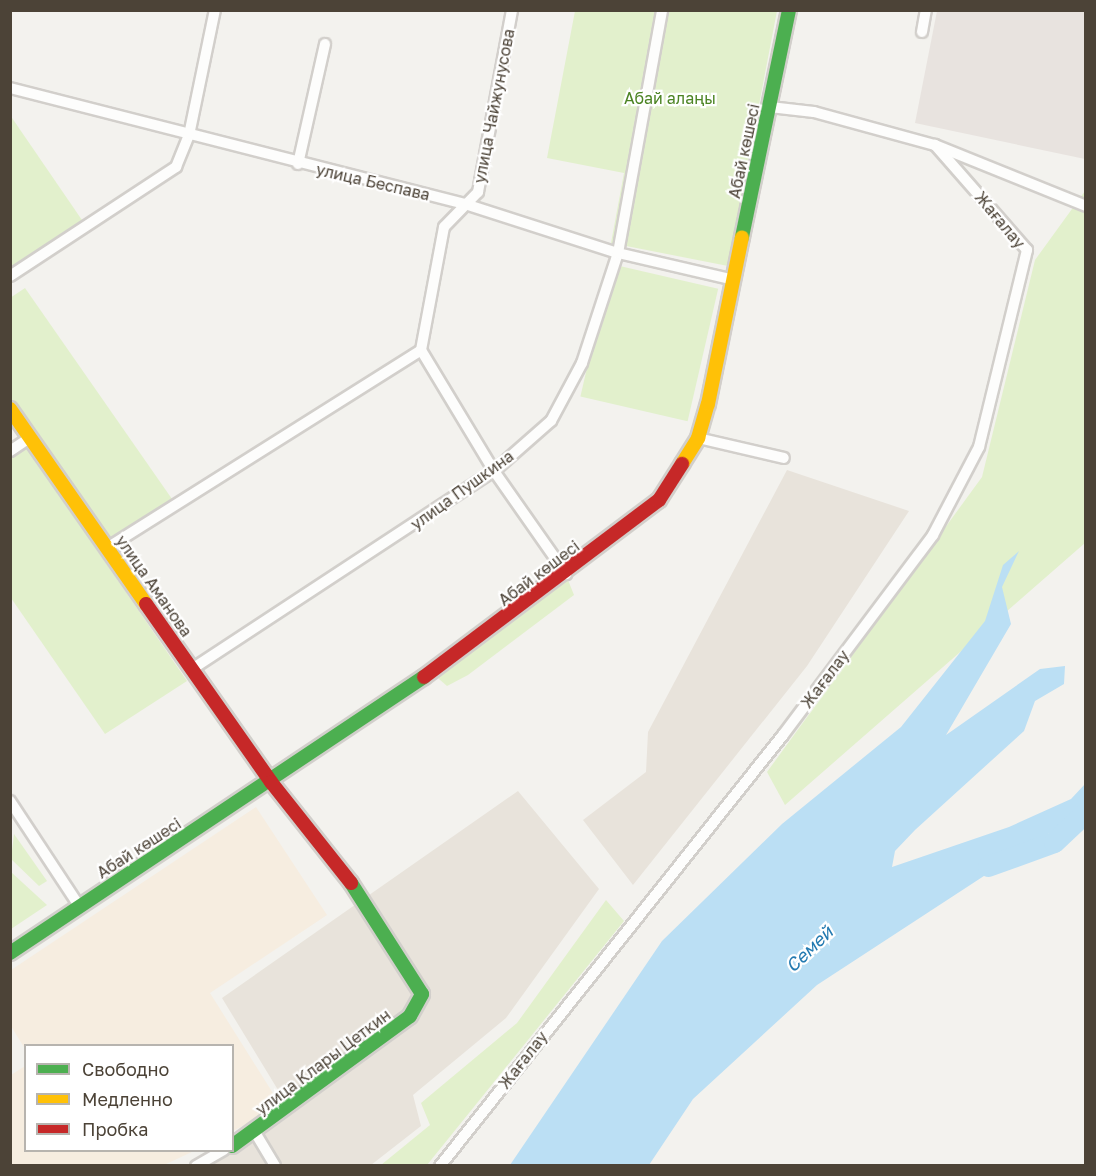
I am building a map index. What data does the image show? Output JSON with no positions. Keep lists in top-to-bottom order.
{
  "streets": {
    "main road": ["Абай көшесі", "улица Аманова", "улица Клары Цеткин"],
    "street": [
      "улица Чайжунусова",
      "улица Беспава",
      "Жағалау",
      "улица Пушкина"
    ]
  },
  "crossings": [
    ["улица Чайжунусова", "улица Беспава"],
    ["Абай көшесі", "улица Беспава"],
    ["Абай көшесі", "улица Аманова"],
    ["улица Беспава", "улица Пушкина"],
    ["улица Пушкина", "улица Аманова"],
    ["улица Аманова", "улица Клары Цеткин"]
  ],
  "water": ["Семей"],
  "parks": ["Абай алаңы"],
  "legend": ["Свободно", "Медленно", "Пробка"]
}
